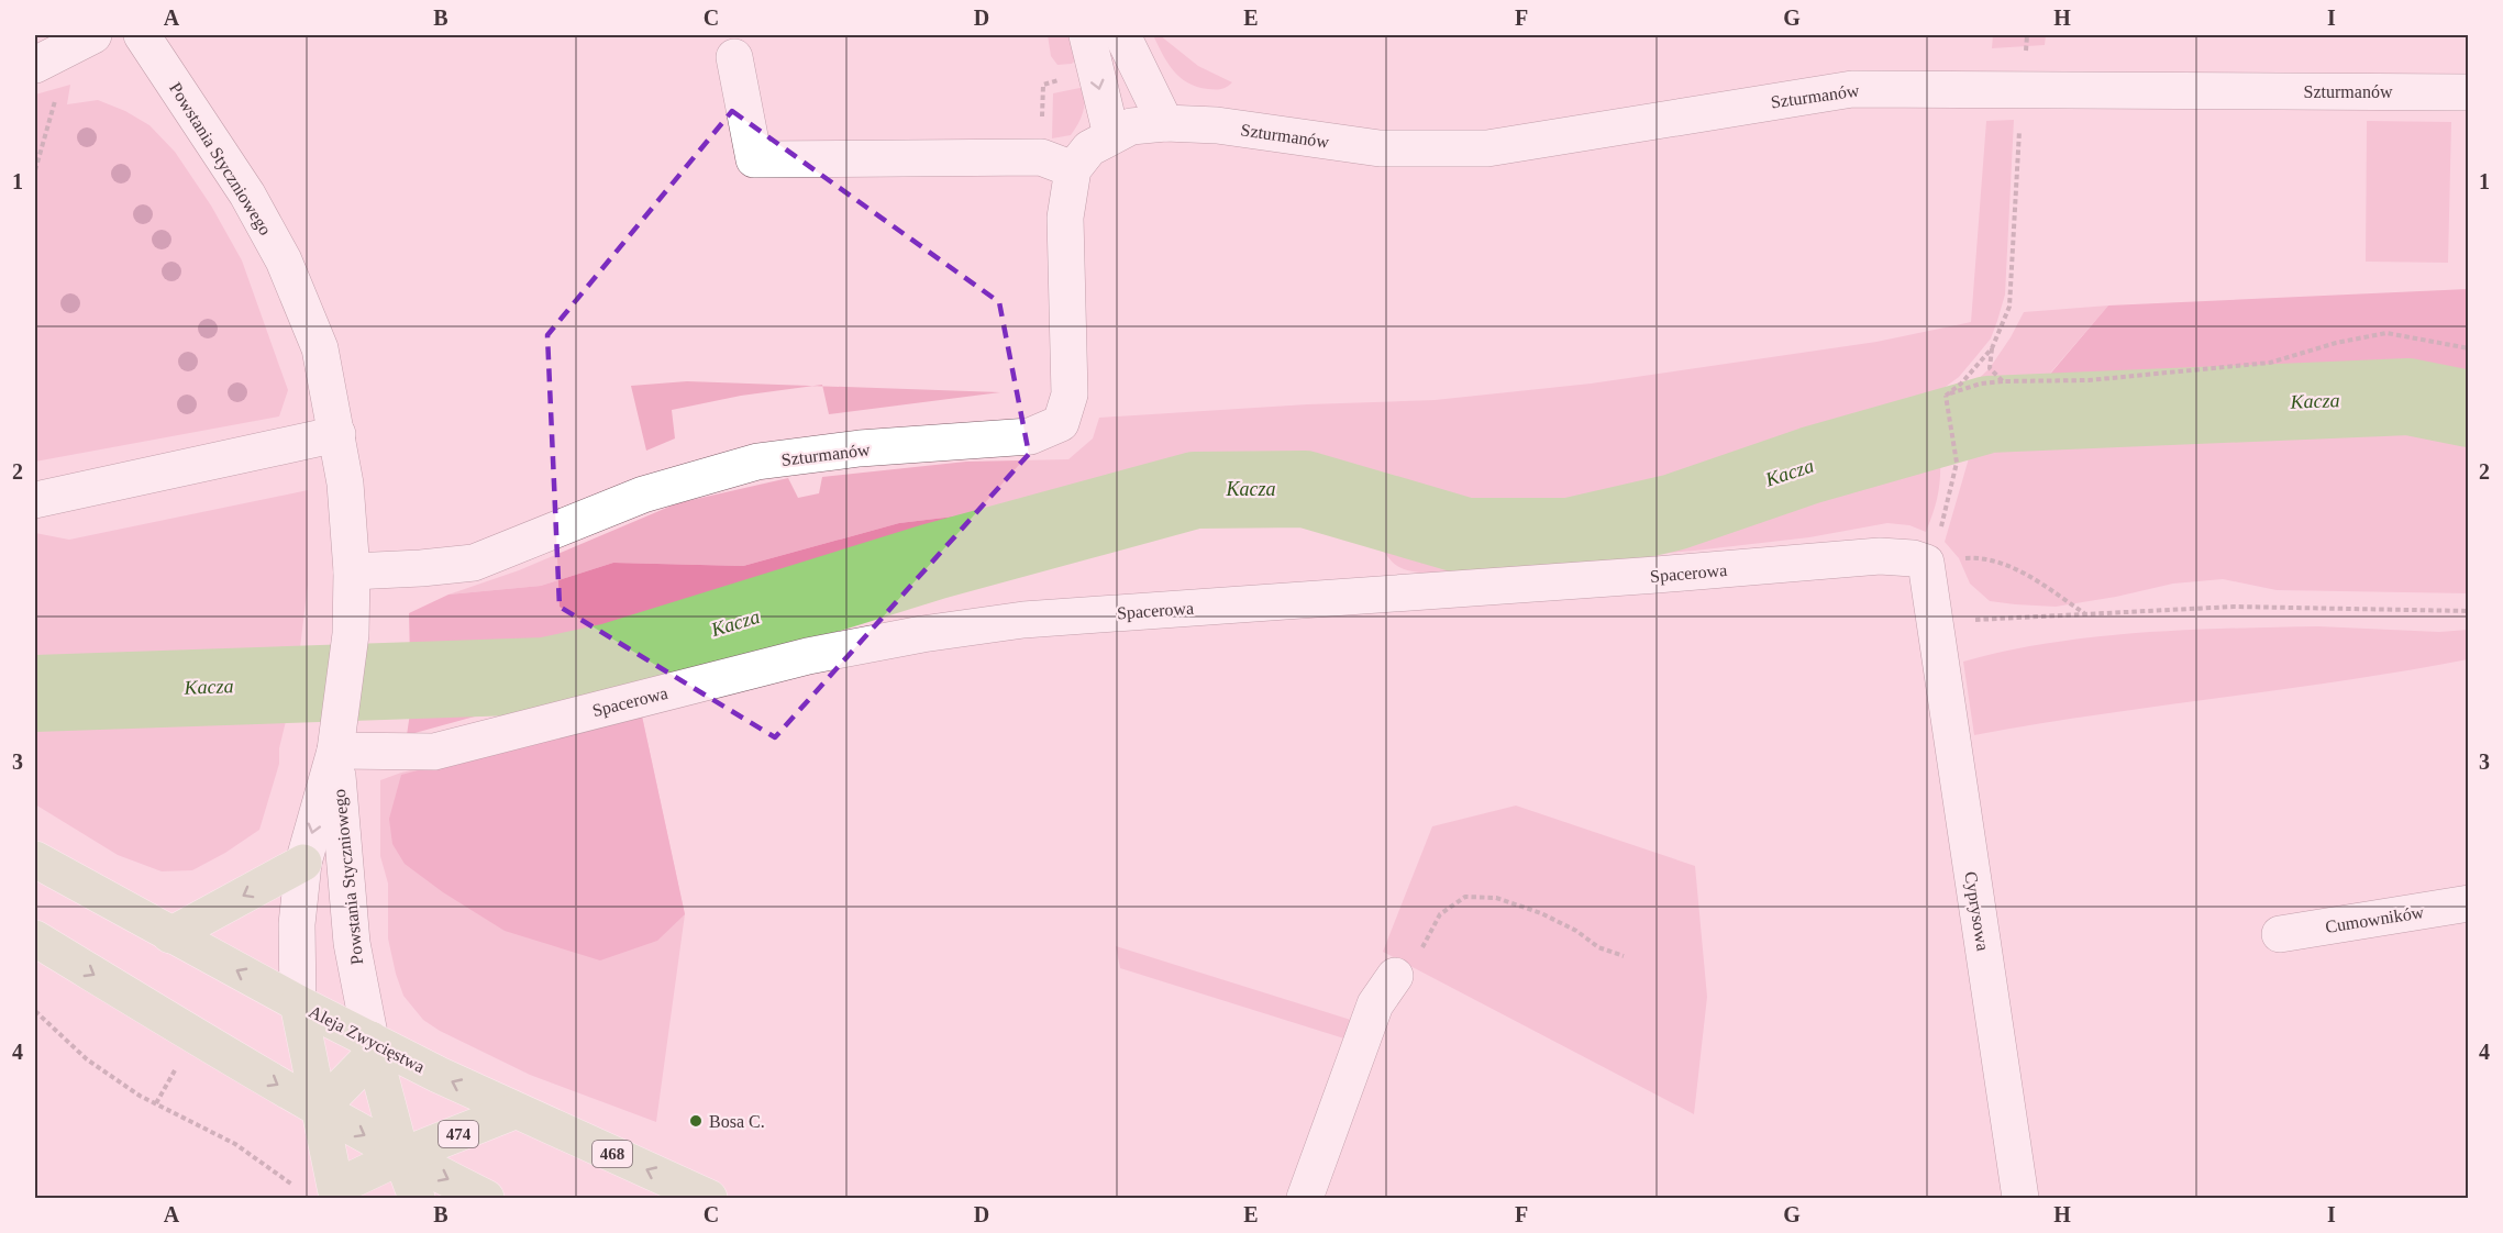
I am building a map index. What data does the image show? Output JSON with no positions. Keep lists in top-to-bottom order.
{
  "streets": {
    "main road": [
      "Powstania Styczniowego",
      "Aleja Zwycięstwa",
      "474",
      "468"
    ],
    "street": [
      "Szturmanów",
      "Spacerowa",
      "Cyprysowa",
      "Cumowników"
    ]
  },
  "crossings": [
    ["Szturmanów", "Powstania Styczniowego"],
    ["Powstania Styczniowego", "Spacerowa"],
    ["Powstania Styczniowego", "Aleja Zwycięstwa"],
    ["Powstania Styczniowego", "474"],
    ["Aleja Zwycięstwa", "474"]
  ],
  "water": ["Kacza"],
  "places": ["Bosa C."],
  "grid": {
    "columns": [
      "A",
      "B",
      "C",
      "D",
      "E",
      "F",
      "G",
      "H",
      "I"
    ],
    "rows": [
      "1",
      "2",
      "3",
      "4"
    ]
  }
}
